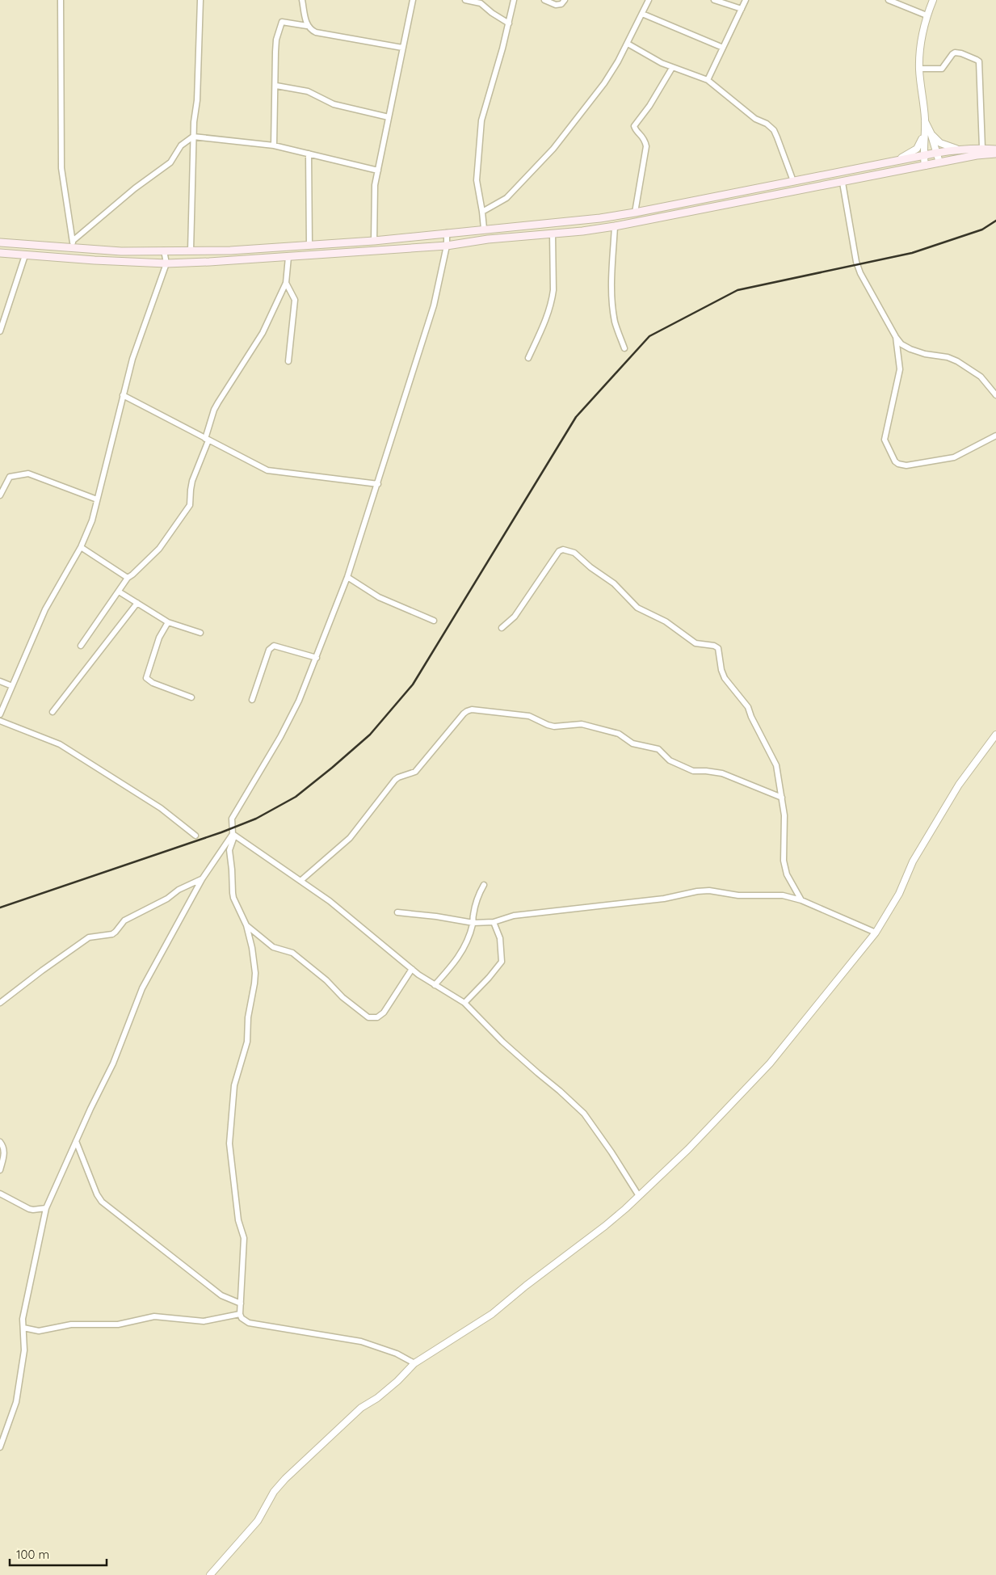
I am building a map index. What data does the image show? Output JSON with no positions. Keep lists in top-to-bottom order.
{
  "scale_bar": "100 m"
}
